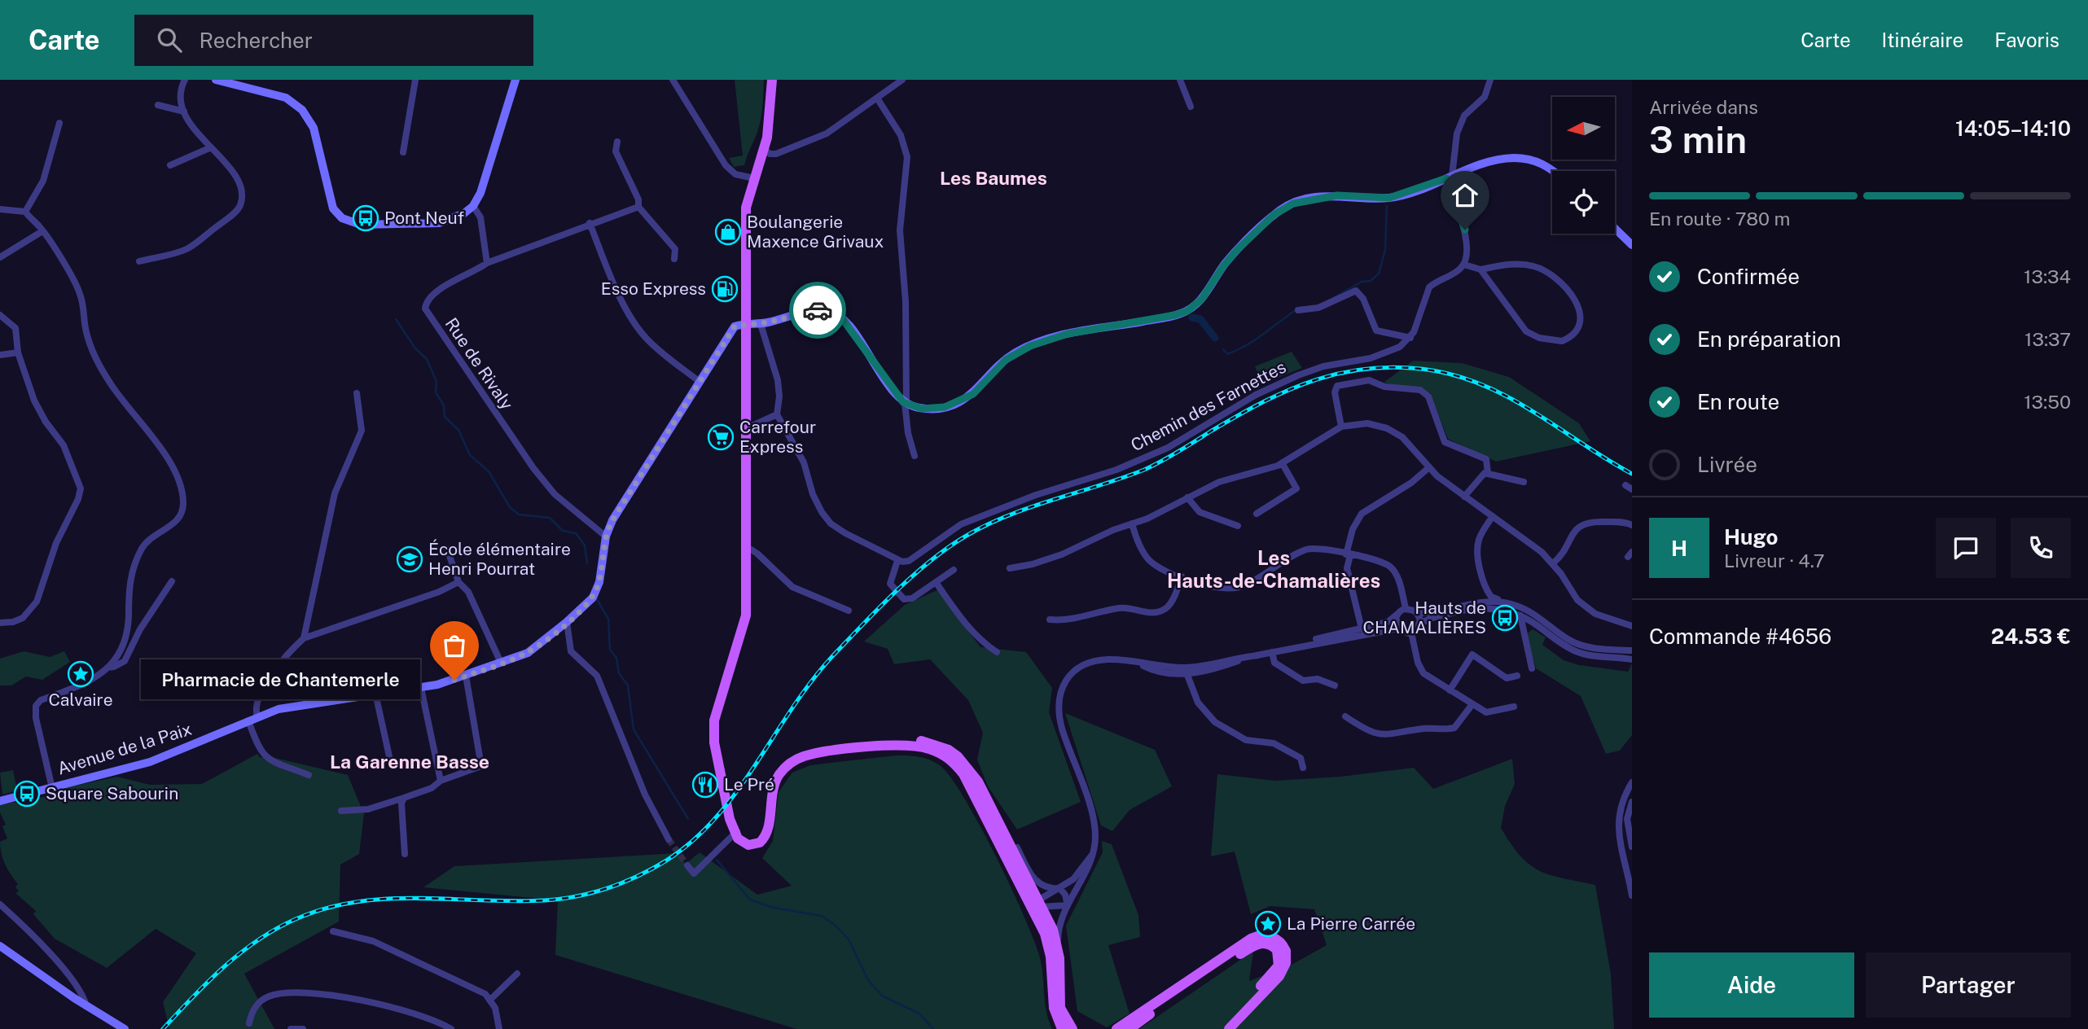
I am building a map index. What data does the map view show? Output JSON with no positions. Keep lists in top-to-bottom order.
{
  "streets": {
    "main road": ["Avenue de la Paix"],
    "street": ["Rue de Rivaly", "Chemin des Farnettes"]
  },
  "crossings": [
    ["Rue de Rivaly", "Avenue de la Paix"]
  ],
  "districts": ["Les Baumes", "Les Hauts-de-Chamalières", "La Garenne Basse"],
  "places": {
    "bus stop": ["Pont Neuf", "Hauts de CHAMALIÈRES", "Square Sabourin"],
    "shop": ["Boulangerie Maxence Grivaux"],
    "fuel station": ["Esso Express"],
    "supermarket": ["Carrefour Express"],
    "school or university": ["École élémentaire Henri Pourrat"],
    "place": ["Calvaire", "La Pierre Carrée"],
    "other": ["Pharmacie de Chantemerle"],
    "restaurant": ["Le Pré"]
  },
  "north": "left",
  "page": {
    "header": "Carte",
    "search": "Rechercher",
    "nav": ["Carte", "Itinéraire", "Favoris"],
    "heading": ["3 min", "Arrivée dans", "14:05–14:10"],
    "panel": [
      "Hugo",
      "Livreur · 4.7",
      "Commande #4656",
      "24.53 €"
    ],
    "bar": "En route · 780 m",
    "list": [
      ["Confirmée", "13:34"],
      ["En préparation", "13:37"],
      ["En route", "13:50"],
      "Livrée"
    ],
    "round": "H",
    "bubble": "Pharmacie de Chantemerle",
    "buttons": ["Aide", "Partager"]
  }
}
